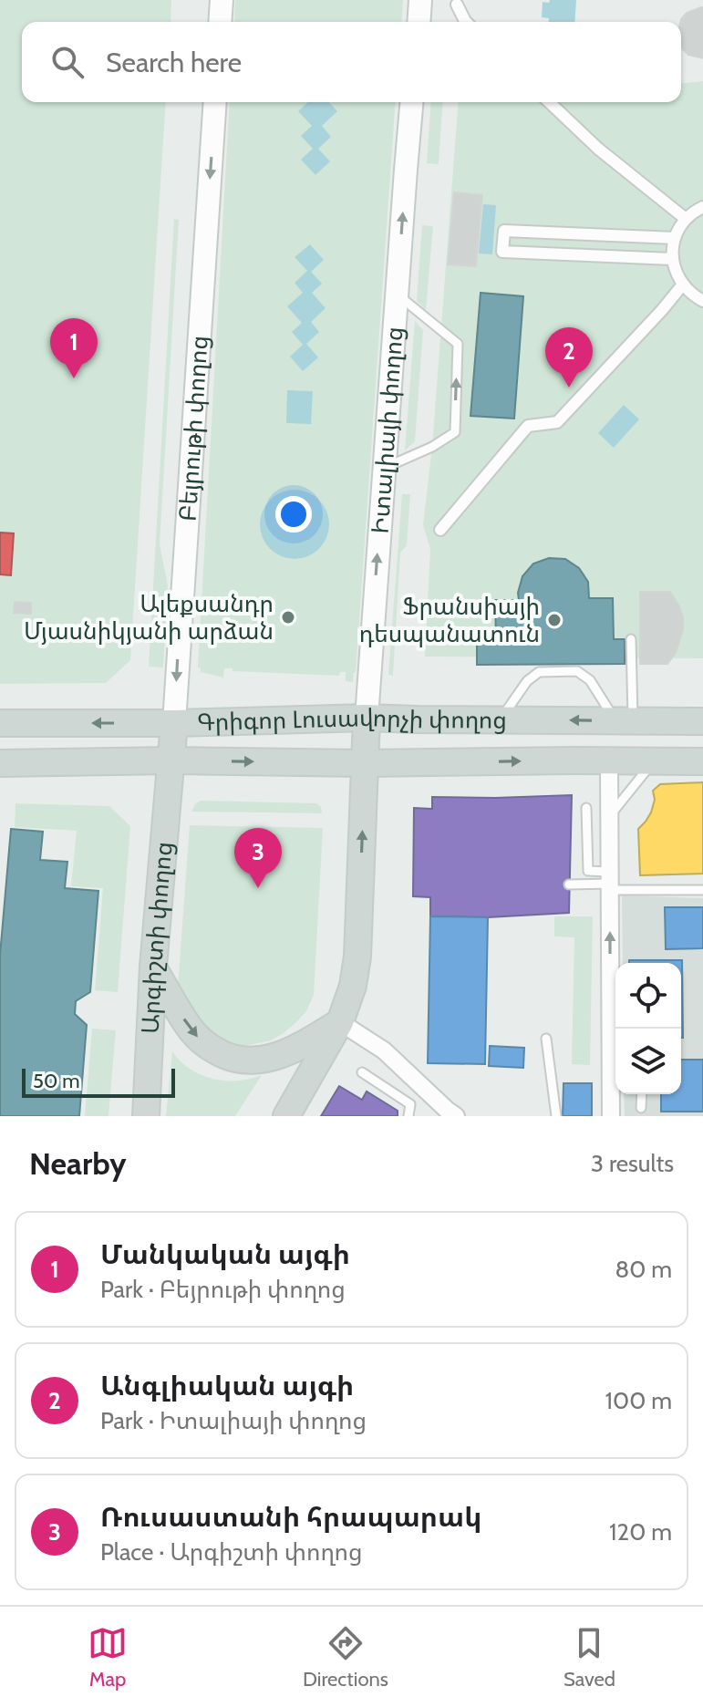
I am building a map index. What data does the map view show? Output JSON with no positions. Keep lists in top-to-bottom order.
{
  "streets": {
    "main road": [
      "Բեյրութի փողոց",
      "Իտալիայի փողոց",
      "Գրիգոր Լուսավորչի փողոց",
      "Արգիշտի փողոց"
    ]
  },
  "crossings": [
    ["Բեյրութի փողոց", "Գրիգոր Լուսավորչի փողոց"],
    ["Բեյրութի փողոց", "Արգիշտի փողոց"],
    ["Իտալիայի փողոց", "Գրիգոր Լուսավորչի փողոց"],
    ["Գրիգոր Լուսավորչի փողոց", "Արգիշտի փողոց"]
  ],
  "one_way": ["Բեյրութի փողոց", "Իտալիայի փողոց"],
  "places": ["Ալեքսանդր Մյասնիկյանի արձան", "Ֆրանսիայի դեսպանատուն"],
  "scale_bar": "50 m",
  "page": {
    "search": "Search here",
    "pins": ["1", "2", "3"],
    "scale": "50 m",
    "heading": ["Nearby", "3 results"],
    "list": [
      {
        "mark": "1",
        "name": "Մանկական այգի",
        "note": "Park · Բեյրութի փողոց",
        "value": "80 m"
      },
      {
        "mark": "2",
        "name": "Անգլիական այգի",
        "note": "Park · Իտալիայի փողոց",
        "value": "100 m"
      },
      {
        "mark": "3",
        "name": "Ռուսաստանի հրապարակ",
        "note": "Place · Արգիշտի փողոց",
        "value": "120 m"
      }
    ],
    "nav": ["Map", "Directions", "Saved"]
  }
}
